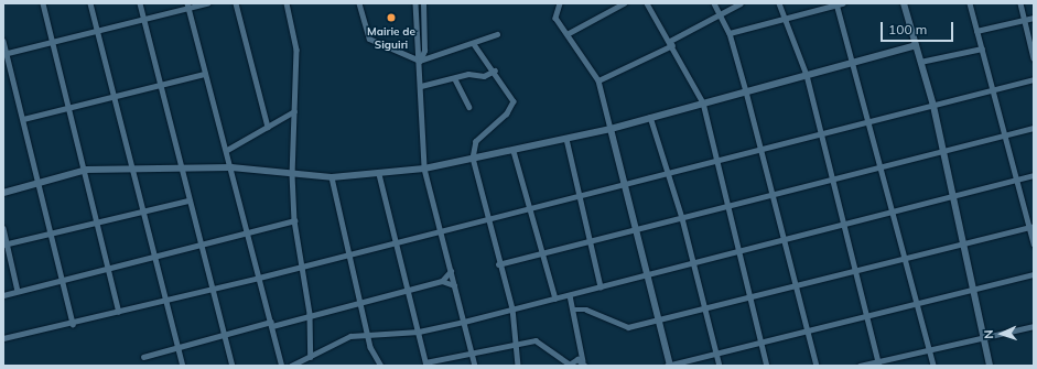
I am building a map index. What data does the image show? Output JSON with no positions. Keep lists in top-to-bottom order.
{
  "places": ["Mairie de Siguiri"],
  "scale_bar": "100 m",
  "north": "left"
}
